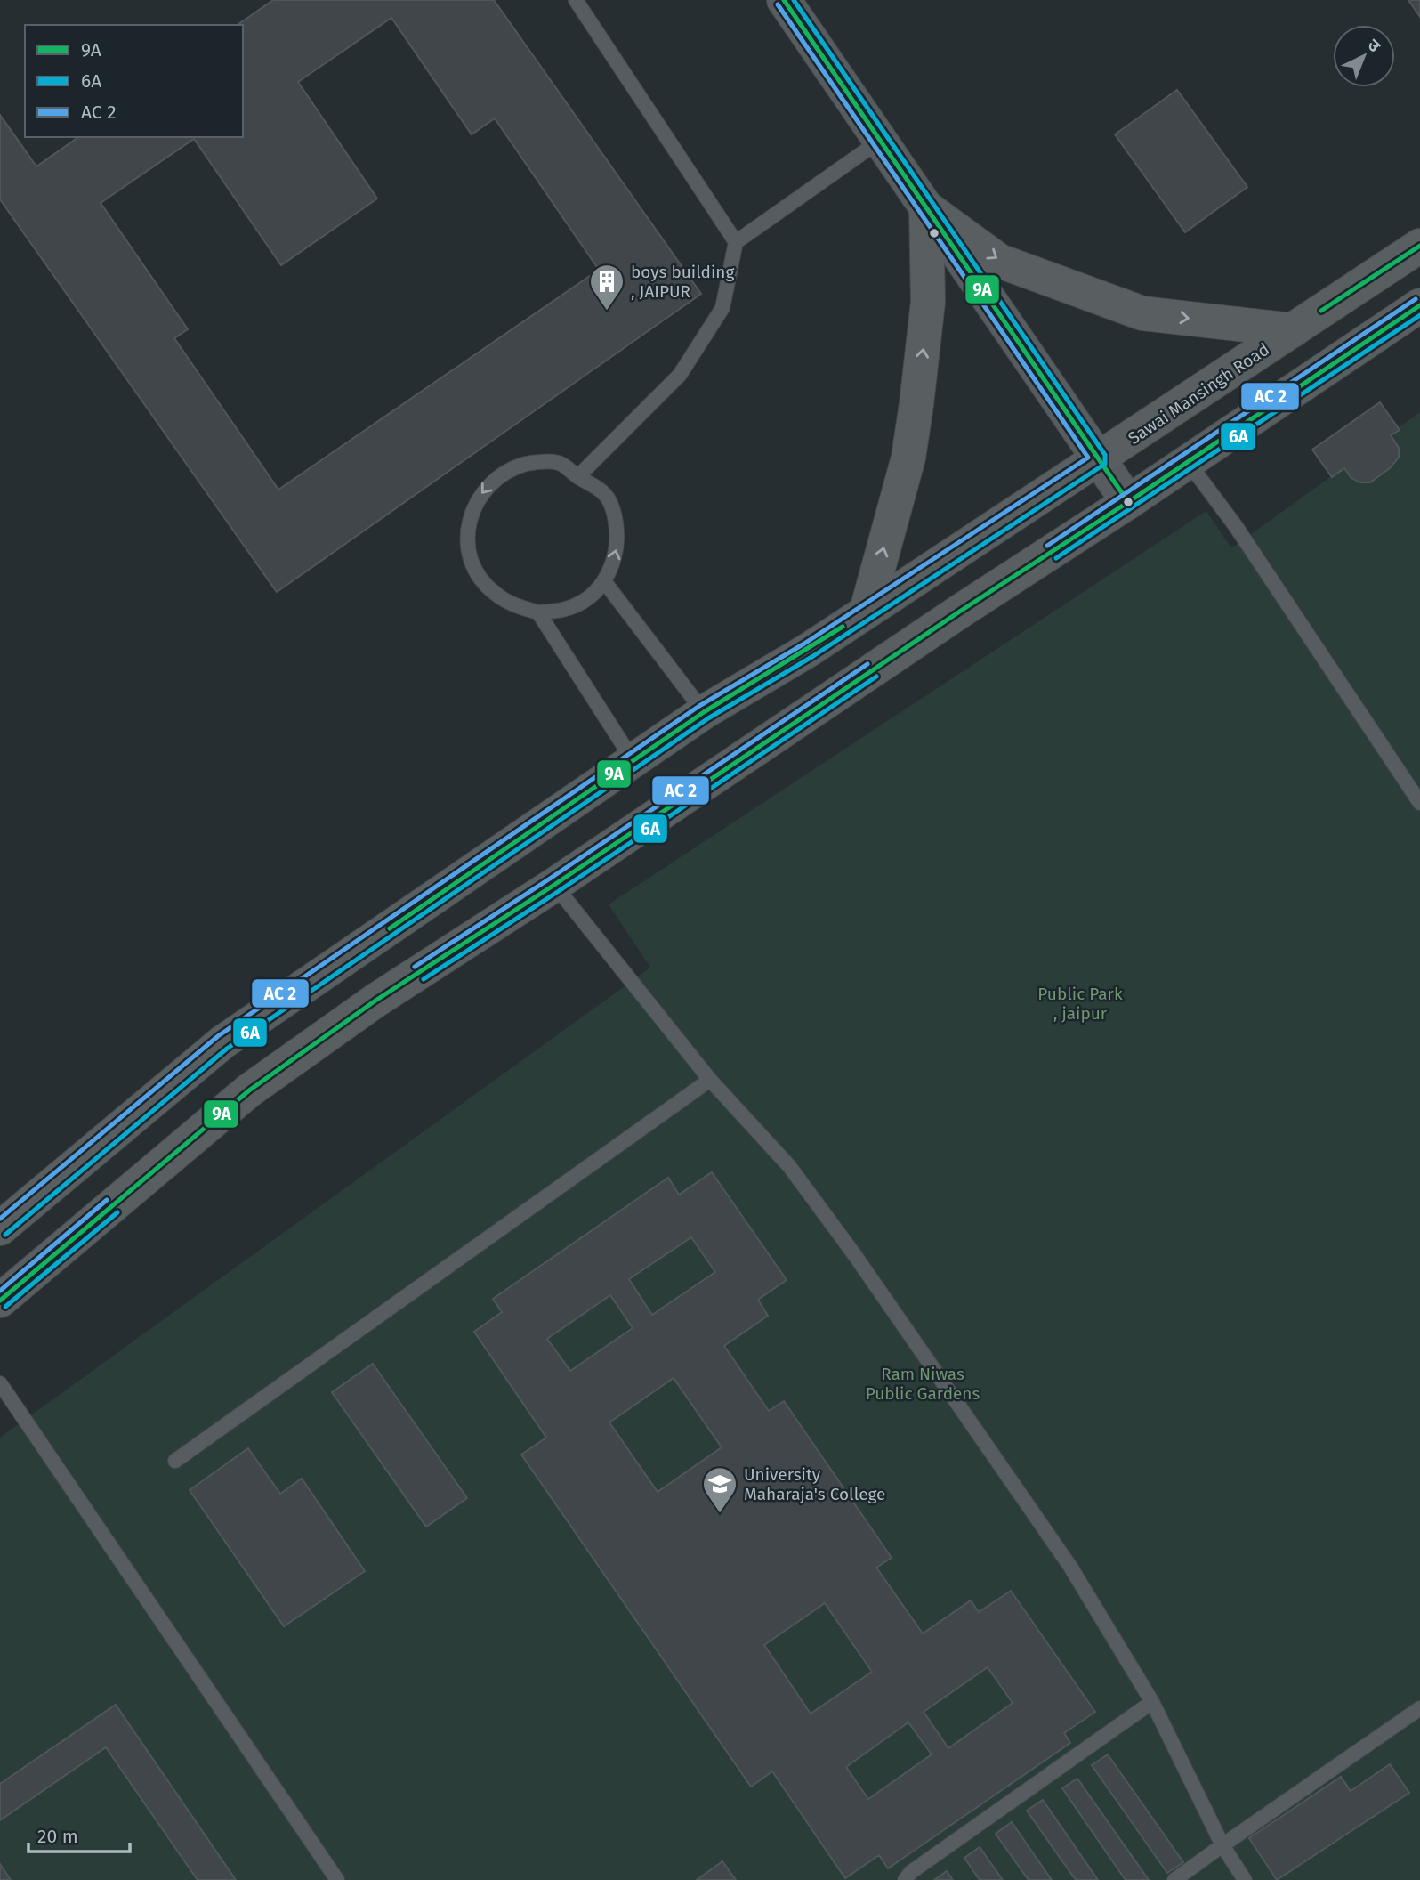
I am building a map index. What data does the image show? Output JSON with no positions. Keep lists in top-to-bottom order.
{
  "streets": {
    "main road": ["Sawai Mansingh Road"]
  },
  "parks": ["Public Park , jaipur", "Ram Niwas Public Gardens"],
  "places": {
    "building": ["boys building , JAIPUR"],
    "school or university": ["University Maharaja's College"]
  },
  "lines": ["transit line 9A", "transit line 6A"],
  "legend": ["9A", "6A", "AC 2"],
  "scale_bar": "20 m",
  "north": "top right"
}
